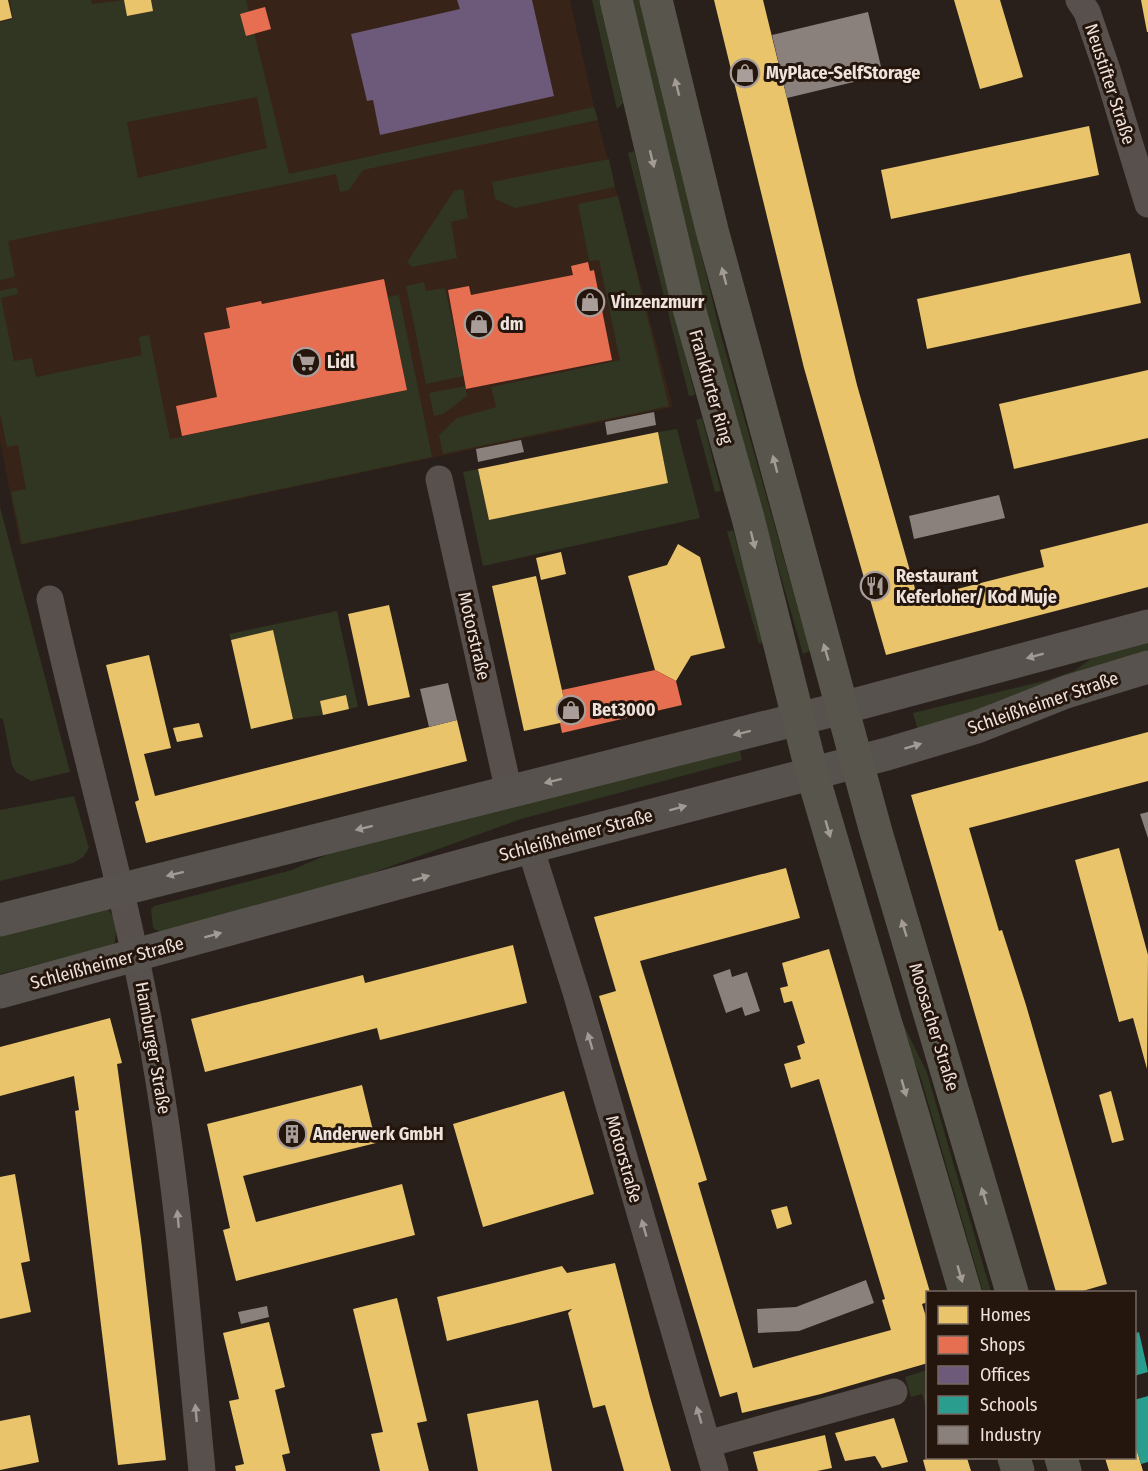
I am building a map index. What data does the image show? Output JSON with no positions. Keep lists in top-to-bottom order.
{
  "streets": {
    "main road": ["Frankfurter Ring", "Schleißheimer Straße", "Moosacher Straße"],
    "street": ["Neustifter Straße", "Motorstraße", "Hamburger Straße"]
  },
  "crossings": [
    ["Frankfurter Ring", "Schleißheimer Straße"],
    ["Motorstraße", "Schleißheimer Straße"],
    ["Schleißheimer Straße", "Moosacher Straße"],
    ["Schleißheimer Straße", "Hamburger Straße"]
  ],
  "one_way": ["Motorstraße", "Hamburger Straße"],
  "places": {
    "shop": [
      "MyPlace-SelfStorage",
      "Vinzenzmurr",
      "dm",
      "Bet3000"
    ],
    "supermarket": ["Lidl"],
    "restaurant": ["Restaurant Keferloher/ Kod Muje"],
    "building": ["Anderwerk GmbH"]
  },
  "legend": [
    "Homes",
    "Shops",
    "Offices",
    "Schools",
    "Industry"
  ]
}
